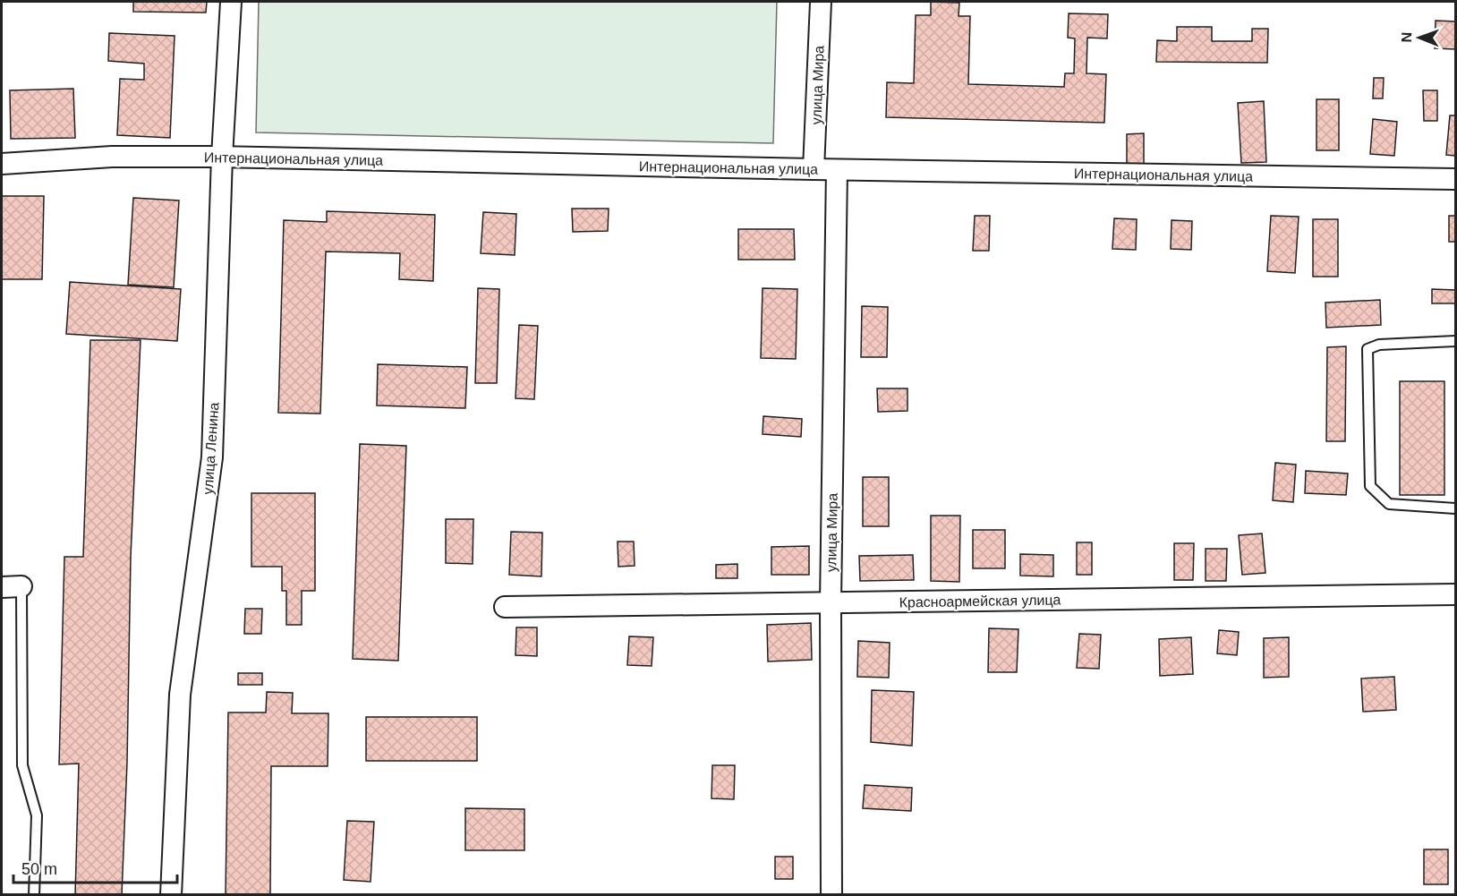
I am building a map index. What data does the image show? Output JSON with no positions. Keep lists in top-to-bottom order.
{
  "streets": {
    "street": [
      "улица Мира",
      "Интернациональная улица",
      "улица Ленина",
      "Красноармейская улица"
    ]
  },
  "crossings": [
    ["улица Мира", "Интернациональная улица"],
    ["улица Мира", "Красноармейская улица"],
    ["Интернациональная улица", "улица Ленина"]
  ],
  "scale_bar": "50 m",
  "north": "left"
}
